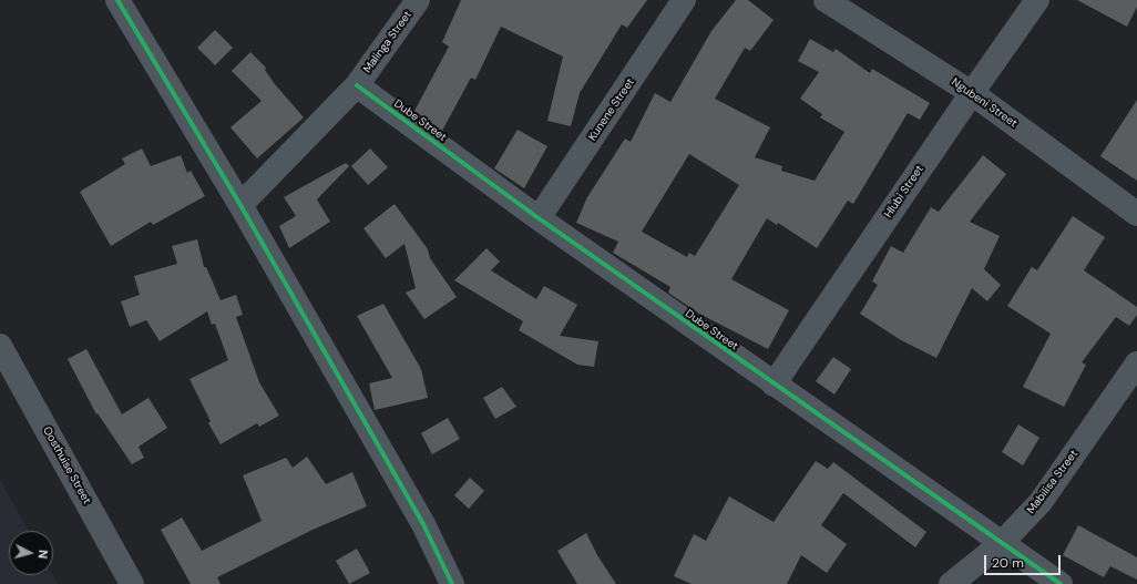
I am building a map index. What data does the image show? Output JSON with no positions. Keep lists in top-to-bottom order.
{
  "streets": {
    "street": [
      "Malinga Street",
      "Ngubeni Street",
      "Kunene Street",
      "Dube Street",
      "Hlubi Street",
      "Oosthuise Street",
      "Mabilisa Street"
    ]
  },
  "crossings": [
    ["Malinga Street", "Dube Street"],
    ["Ngubeni Street", "Hlubi Street"],
    ["Kunene Street", "Dube Street"],
    ["Dube Street", "Hlubi Street"],
    ["Dube Street", "Mabilisa Street"]
  ],
  "scale_bar": "20 m",
  "north": "right"
}
